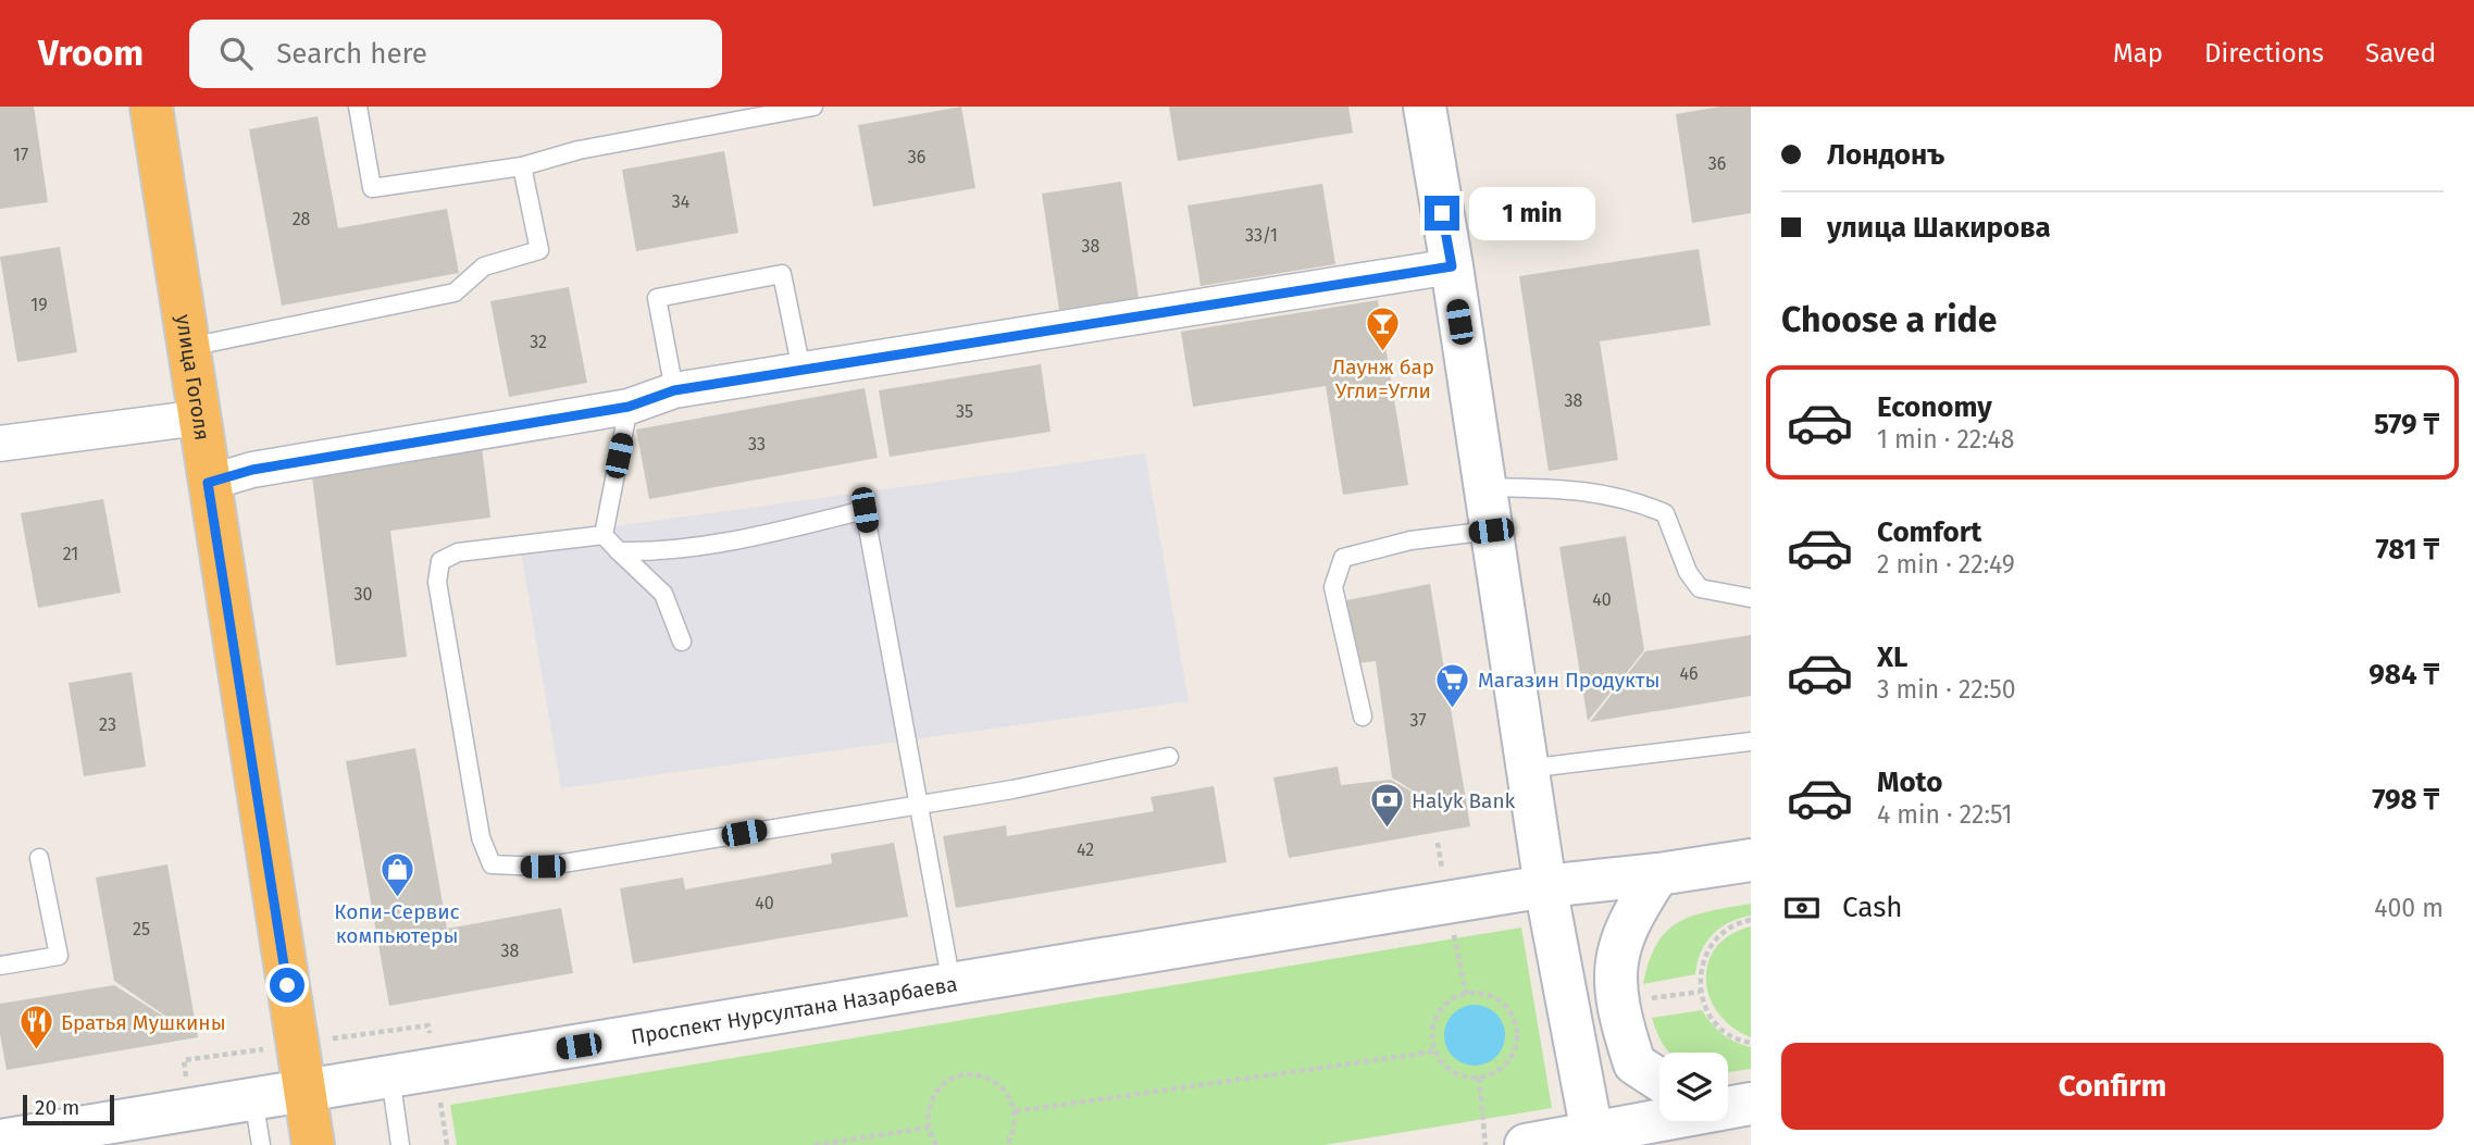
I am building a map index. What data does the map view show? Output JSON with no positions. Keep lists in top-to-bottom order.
{
  "streets": {
    "highway": ["улица Гоголя"],
    "main road": ["Проспект Нурсултана Назарбаева"]
  },
  "crossings": [
    ["улица Гоголя", "Проспект Нурсултана Назарбаева"]
  ],
  "places": {
    "bar": ["Лаунж бар Угли=Угли"],
    "supermarket": ["Магазин Продукты"],
    "bank": ["Halyk Bank"],
    "shop": ["Копи-Сервис компьютеры"],
    "restaurant": ["Братья Мушкины"]
  },
  "house_numbers": [
    "17",
    "36",
    "36",
    "34",
    "28",
    "33/1",
    "38",
    "19",
    "32",
    "38",
    "35",
    "33",
    "21",
    "30",
    "40",
    "46",
    "37",
    "23",
    "42",
    "40",
    "25",
    "38"
  ],
  "scale_bar": "20 m",
  "page": {
    "header": "Vroom",
    "search": "Search here",
    "nav": ["Map", "Directions", "Saved"],
    "banner": ["Лондонъ", "улица Шакирова"],
    "bubble": "1 min",
    "heading": "Choose a ride",
    "list": [
      {
        "name": "Economy",
        "note": "1 min · 22:48",
        "value": "579 ₸"
      },
      {
        "name": "Comfort",
        "note": "2 min · 22:49",
        "value": "781 ₸"
      },
      {
        "name": "XL",
        "note": "3 min · 22:50",
        "value": "984 ₸"
      },
      {
        "name": "Moto",
        "note": "4 min · 22:51",
        "value": "798 ₸"
      }
    ],
    "pay": ["Cash", "400 m"],
    "buttons": "Confirm",
    "scale": "20 m"
  }
}
